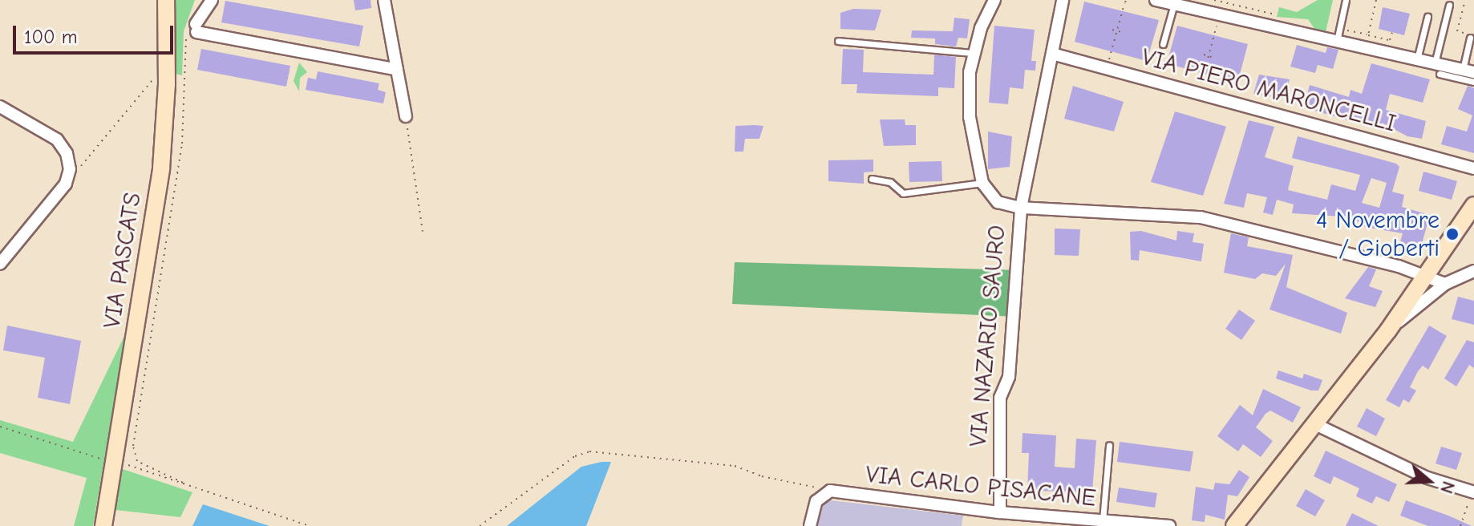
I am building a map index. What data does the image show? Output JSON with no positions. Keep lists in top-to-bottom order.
{
  "streets": {
    "main road": ["VIA PASCATS"],
    "street": ["VIA PIERO MARONCELLI", "VIA NAZARIO SAURO", "VIA CARLO PISACANE"]
  },
  "crossings": [
    ["VIA NAZARIO SAURO", "VIA CARLO PISACANE"]
  ],
  "places": ["4 Novembre / Gioberti"],
  "scale_bar": "100 m",
  "north": "right"
}
